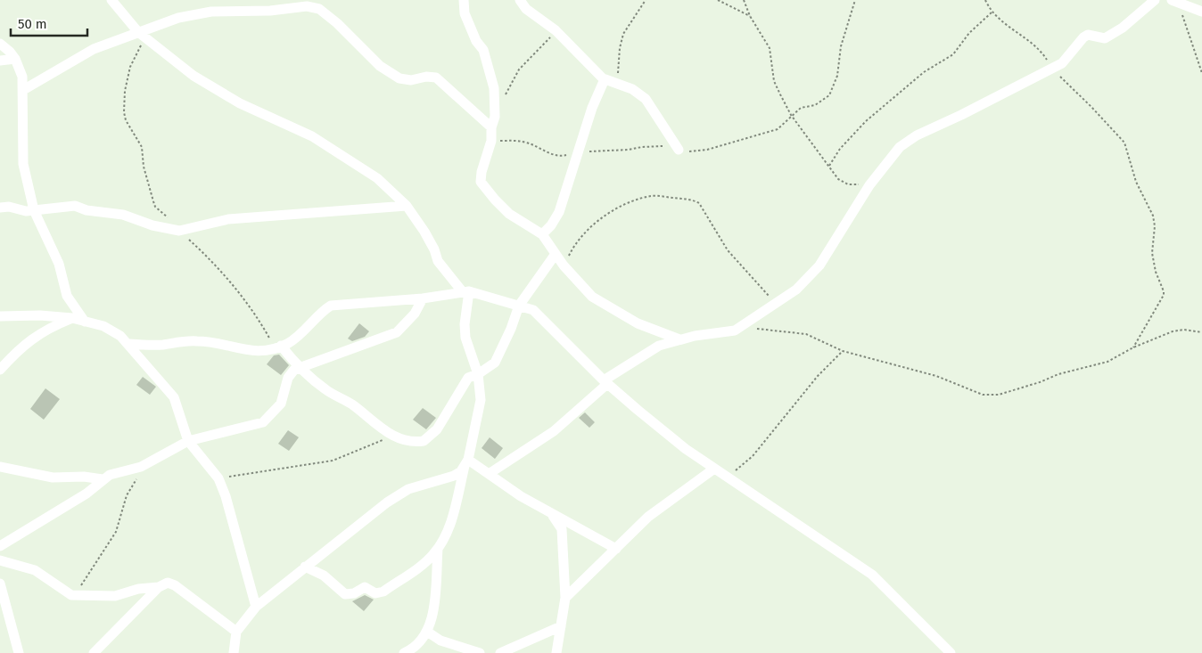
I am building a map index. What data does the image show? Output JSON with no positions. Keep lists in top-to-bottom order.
{
  "scale_bar": "50 m"
}
